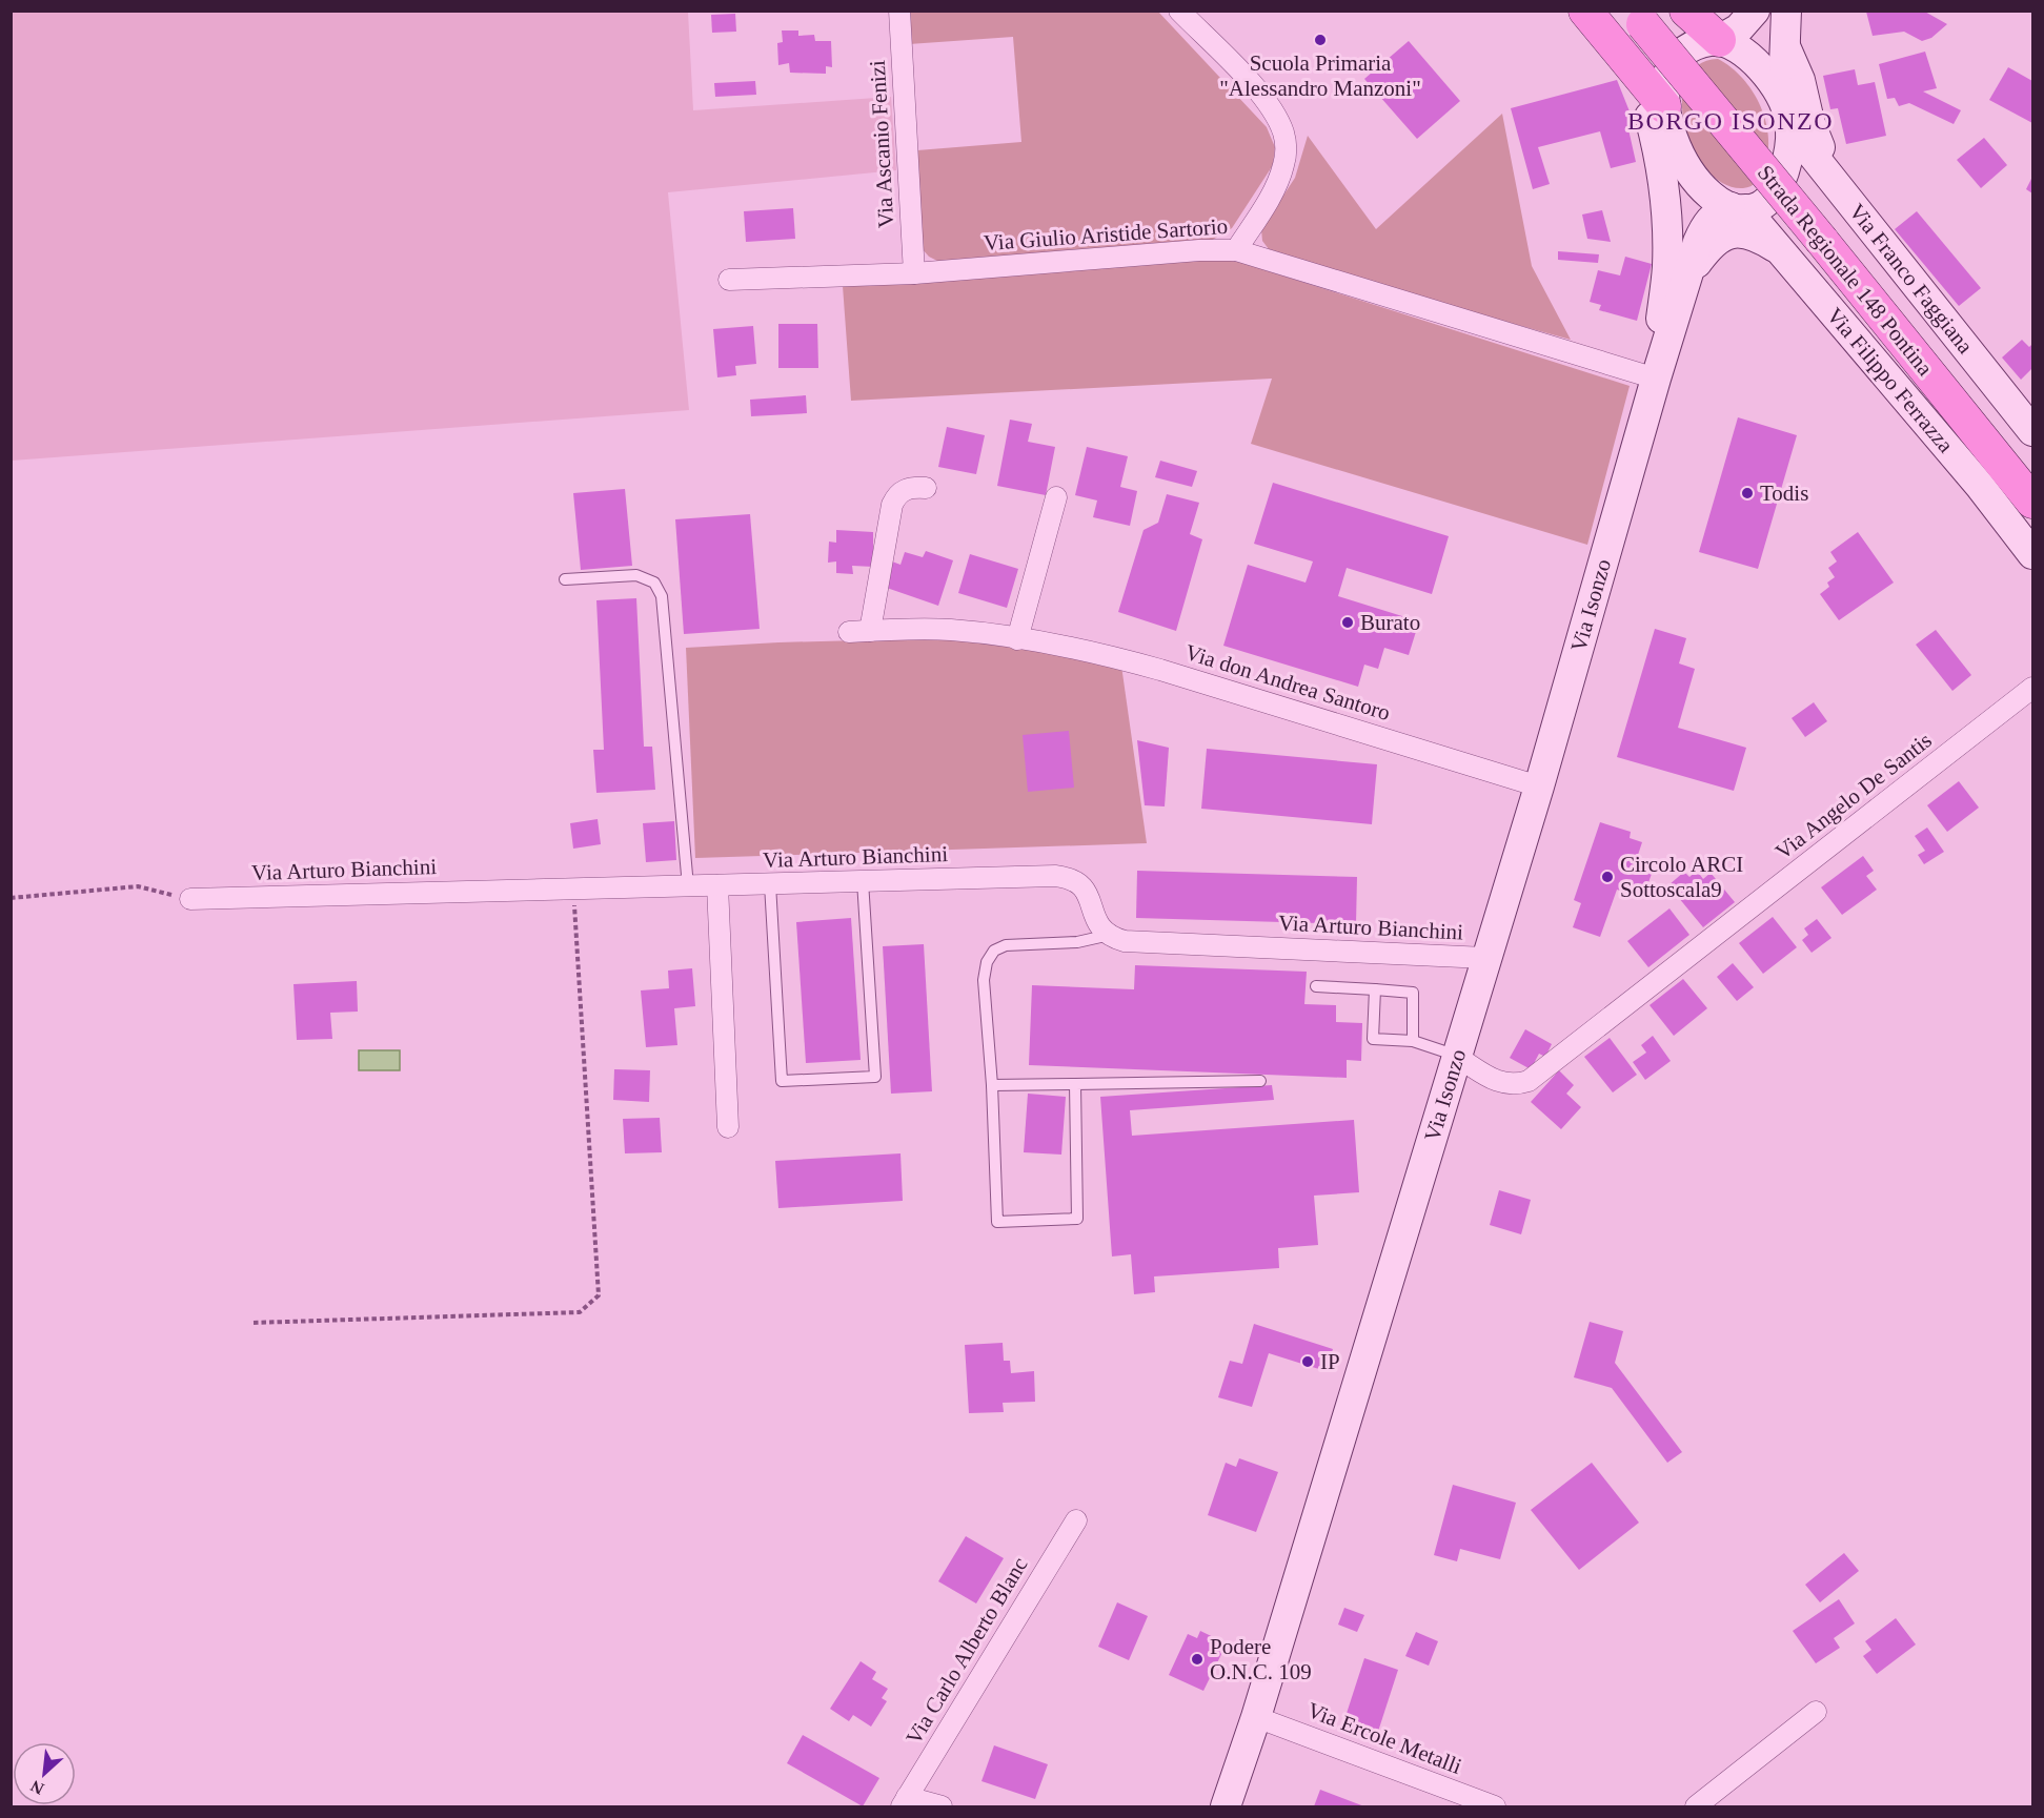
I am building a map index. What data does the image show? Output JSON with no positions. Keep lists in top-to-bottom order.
{
  "streets": {
    "main road": [
      "Strada Regionale 148 Pontina",
      "Via Franco Faggiana",
      "Via Filippo Ferrazza",
      "Via Isonzo"
    ],
    "street": [
      "Via Ascanio Fenizi",
      "Via Giulio Aristide Sartorio",
      "Via don Andrea Santoro",
      "Via Angelo De Santis",
      "Via Arturo Bianchini",
      "Via Carlo Alberto Blanc",
      "Via Ercole Metalli"
    ]
  },
  "crossings": [
    ["Via Ascanio Fenizi", "Via Giulio Aristide Sartorio"],
    ["Via Giulio Aristide Sartorio", "Via Isonzo"],
    ["Via Franco Faggiana", "Via Filippo Ferrazza"],
    ["Via Isonzo", "Via don Andrea Santoro"],
    ["Via Isonzo", "Via Angelo De Santis"],
    ["Via Isonzo", "Via Arturo Bianchini"],
    ["Via Isonzo", "Via Ercole Metalli"]
  ],
  "districts": ["BORGO ISONZO"],
  "places": [
    "Scuola Primaria \"Alessandro Manzoni\"",
    "Todis",
    "Burato",
    "Circolo ARCI Sottoscala9",
    "IP",
    "Podere O.N.C. 109"
  ],
  "north": "bottom left"
}
